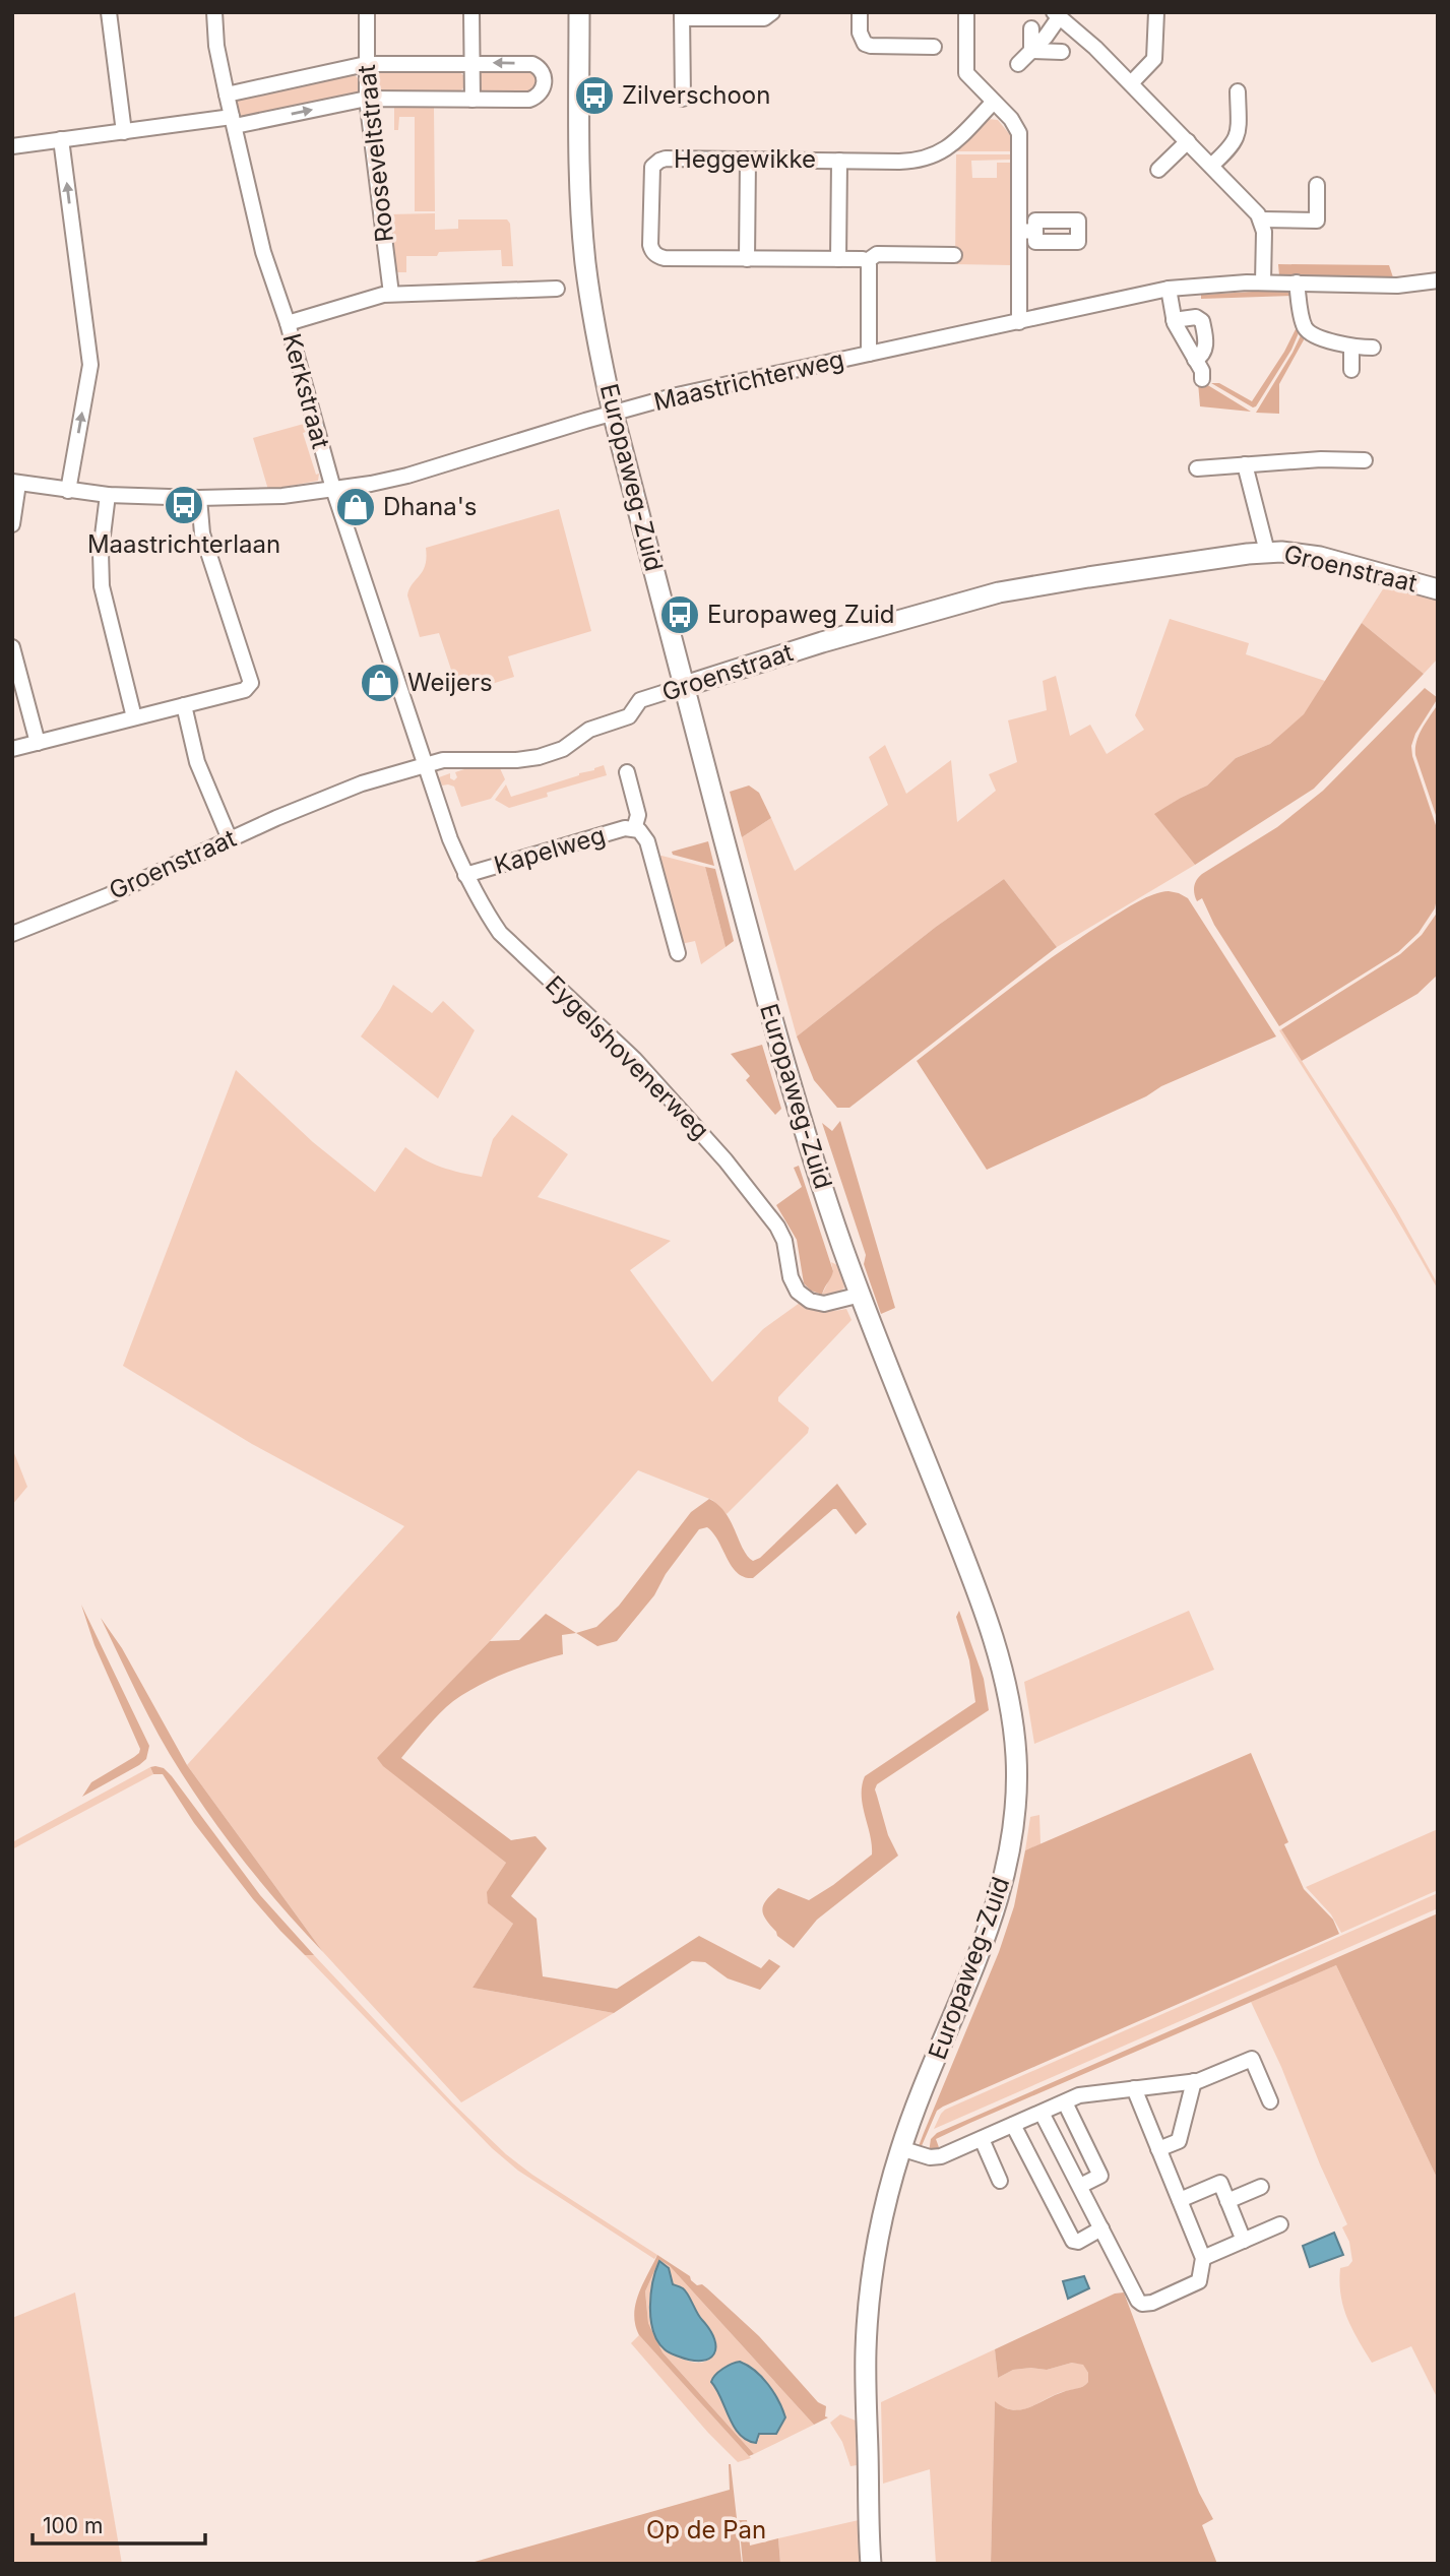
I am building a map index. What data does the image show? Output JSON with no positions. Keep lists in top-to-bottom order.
{
  "streets": {
    "street": [
      "Rooseveltstraat",
      "Heggewikke",
      "Maastrichterweg",
      "Kerkstraat",
      "Europaweg-Zuid",
      "Groenstraat",
      "Kapelweg",
      "Eygelshovenerweg"
    ]
  },
  "crossings": [
    ["Maastrichterweg", "Kerkstraat"],
    ["Maastrichterweg", "Europaweg-Zuid"],
    ["Kerkstraat", "Groenstraat"],
    ["Kerkstraat", "Eygelshovenerweg"],
    ["Europaweg-Zuid", "Groenstraat"],
    ["Europaweg-Zuid", "Eygelshovenerweg"],
    ["Groenstraat", "Eygelshovenerweg"],
    ["Kapelweg", "Eygelshovenerweg"]
  ],
  "parks": ["Op de Pan"],
  "places": {
    "bus stop": ["Zilverschoon", "Maastrichterlaan", "Europaweg Zuid"],
    "shop": ["Dhana's", "Weijers"]
  },
  "scale_bar": "100 m"
}
